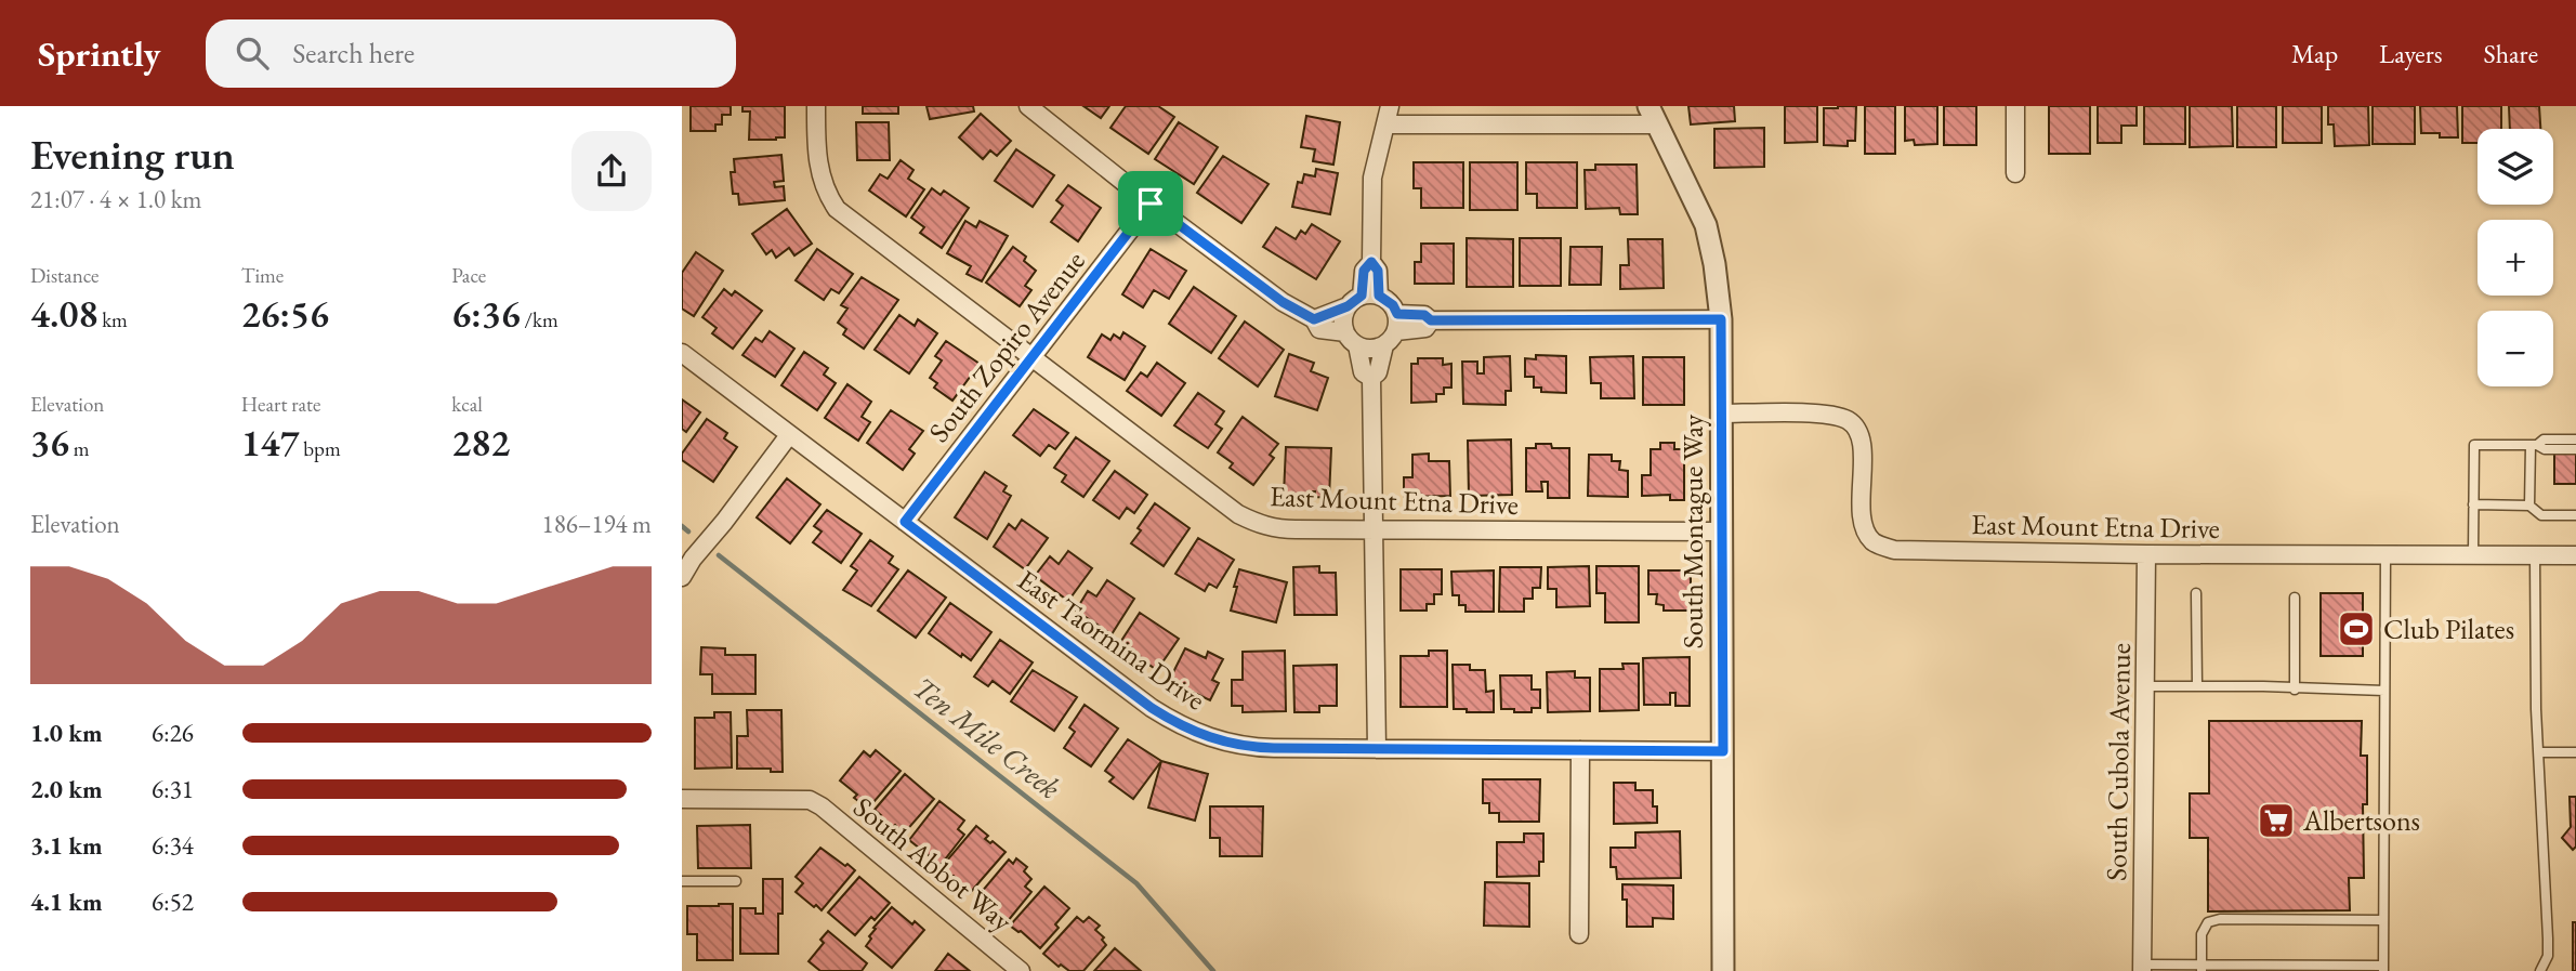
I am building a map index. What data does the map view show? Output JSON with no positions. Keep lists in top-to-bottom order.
{
  "streets": {
    "street": [
      "South Zopiro Avenue",
      "East Mount Etna Drive",
      "South Montague Way",
      "East Taormina Drive",
      "South Cubola Avenue",
      "South Abbot Way"
    ]
  },
  "crossings": [
    ["South Zopiro Avenue", "East Mount Etna Drive"],
    ["South Zopiro Avenue", "East Taormina Drive"],
    ["East Mount Etna Drive", "South Montague Way"],
    ["East Mount Etna Drive", "South Cubola Avenue"],
    ["South Montague Way", "East Taormina Drive"]
  ],
  "water": ["Ten Mile Creek"],
  "places": {
    "sports": ["Club Pilates"],
    "supermarket": ["Albertsons"]
  },
  "page": {
    "header": "Sprintly",
    "search": "Search here",
    "nav": ["Map", "Layers", "Share"],
    "heading": ["Evening run", "21:07 · 4 × 1.0 km"],
    "map_buttons": ["+", "−"],
    "stats": [
      ["Distance", "4.08 km"],
      ["Time", "26:56"],
      ["Pace", "6:36 /km"],
      ["Elevation", "36 m"],
      ["Heart rate", "147 bpm"],
      ["kcal", "282"]
    ],
    "chart": ["Elevation", "186–194 m"],
    "list": [
      {
        "name": "1.0 km",
        "note": "6:26"
      },
      {
        "name": "2.0 km",
        "note": "6:31"
      },
      {
        "name": "3.1 km",
        "note": "6:34"
      },
      {
        "name": "4.1 km",
        "note": "6:52"
      }
    ]
  }
}
